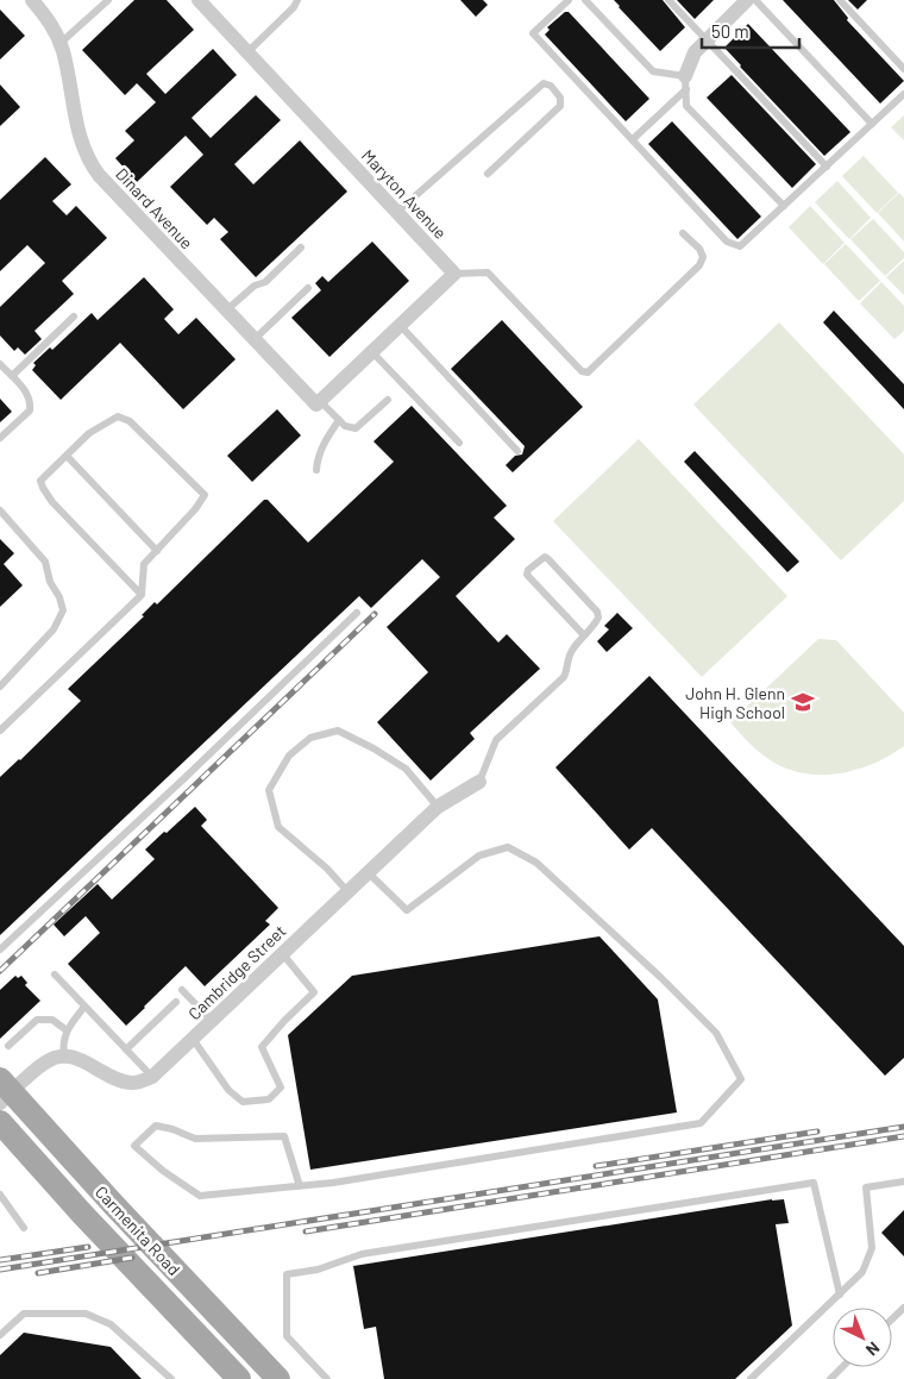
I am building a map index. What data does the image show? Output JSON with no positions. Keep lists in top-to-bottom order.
{
  "streets": {
    "main road": ["Carmenita Road"],
    "street": ["Maryton Avenue", "Dinard Avenue", "Cambridge Street"]
  },
  "places": {
    "school or university": ["John H. Glenn High School"]
  },
  "scale_bar": "50 m",
  "north": "bottom right"
}
